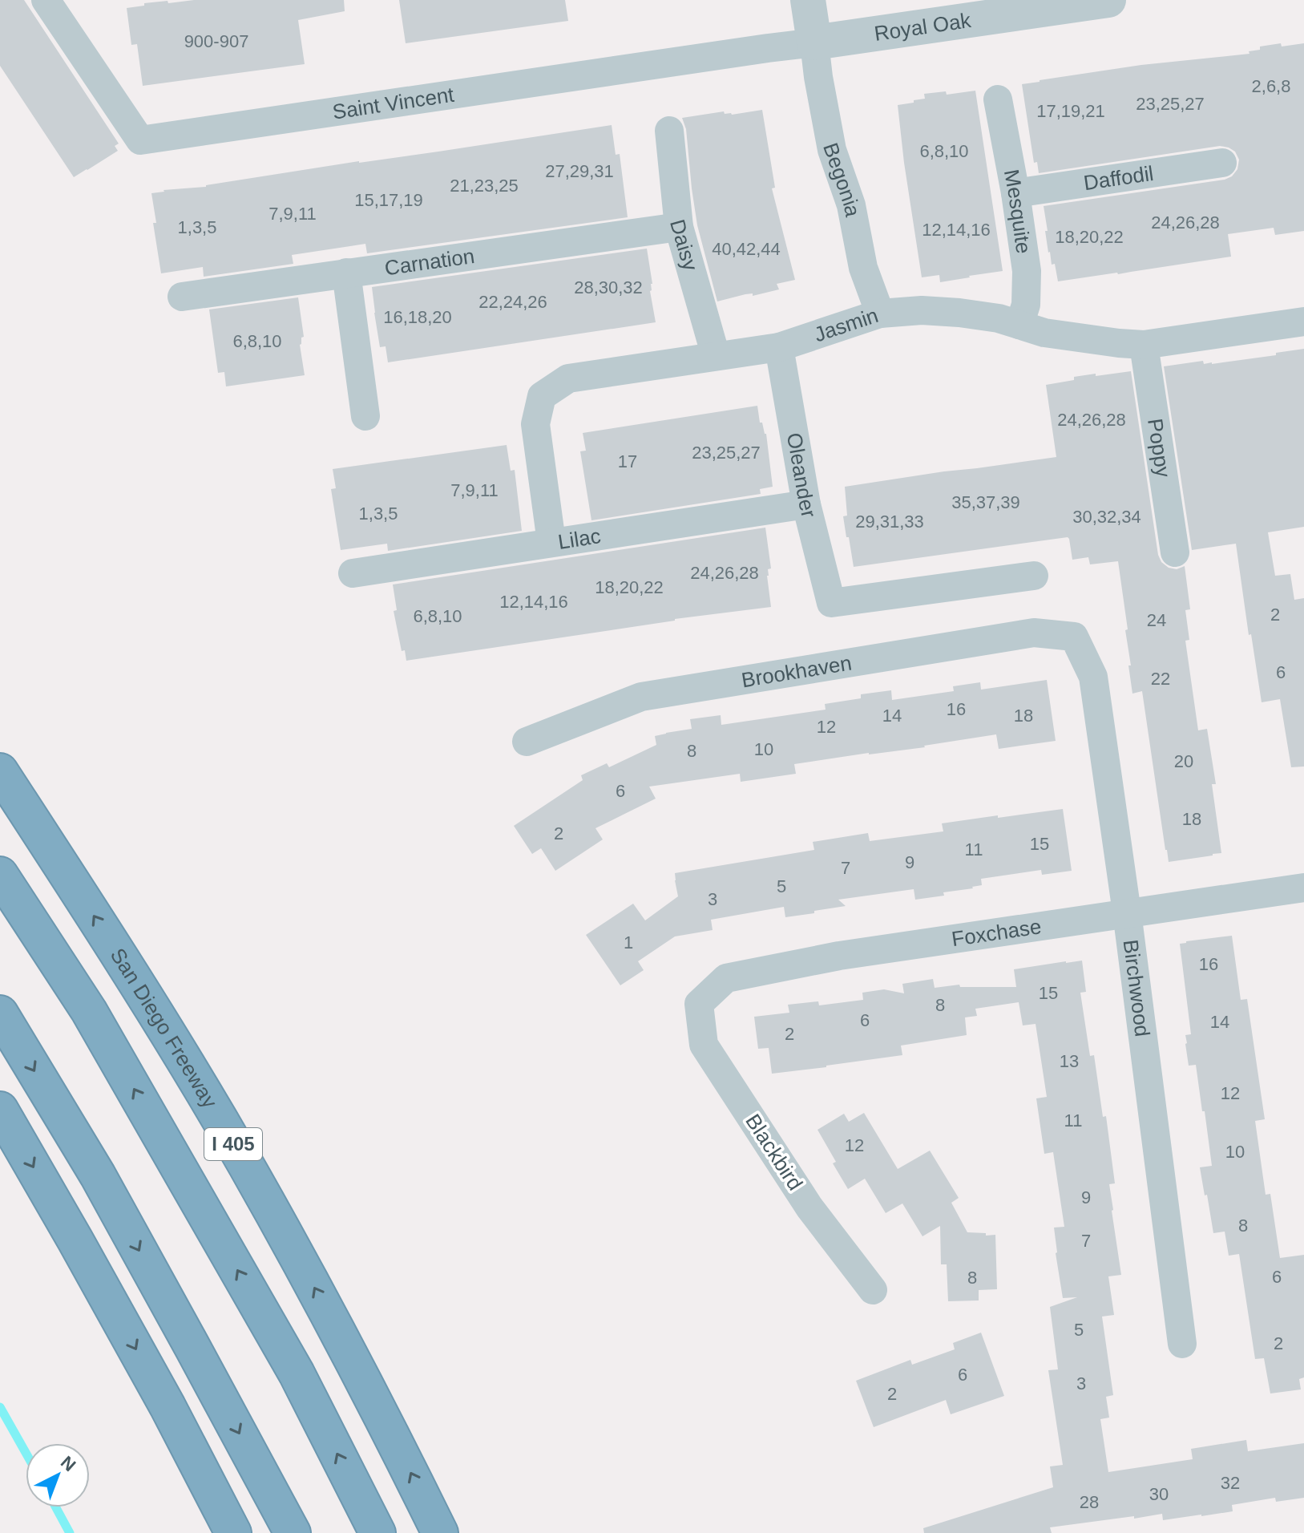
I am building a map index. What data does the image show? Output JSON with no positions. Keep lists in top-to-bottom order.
{
  "streets": {
    "highway": ["San Diego Freeway", "I 405"],
    "street": [
      "Royal Oak",
      "Saint Vincent",
      "Daffodil",
      "Begonia",
      "Mesquite",
      "Daisy",
      "Carnation",
      "Jasmin",
      "Poppy",
      "Oleander",
      "Lilac",
      "Brookhaven",
      "Foxchase",
      "Birchwood",
      "Blackbird"
    ]
  },
  "crossings": [
    ["Royal Oak", "Saint Vincent"],
    ["Royal Oak", "Begonia"],
    ["Saint Vincent", "Begonia"],
    ["Daffodil", "Mesquite"],
    ["Begonia", "Jasmin"],
    ["Mesquite", "Jasmin"],
    ["Daisy", "Carnation"],
    ["Daisy", "Jasmin"],
    ["Jasmin", "Poppy"],
    ["Jasmin", "Oleander"],
    ["Jasmin", "Lilac"],
    ["Oleander", "Lilac"],
    ["Brookhaven", "Birchwood"],
    ["Foxchase", "Birchwood"],
    ["Foxchase", "Blackbird"]
  ],
  "house_numbers": [
    "900-907",
    "2,6,8",
    "23,25,27",
    "17,19,21",
    "6,8,10",
    "27,29,31",
    "21,23,25",
    "15,17,19",
    "7,9,11",
    "24,26,28",
    "1,3,5",
    "12,14,16",
    "18,20,22",
    "40,42,44",
    "28,30,32",
    "22,24,26",
    "16,18,20",
    "6,8,10",
    "24,26,28",
    "23,25,27",
    "17",
    "7,9,11",
    "35,37,39",
    "1,3,5",
    "30,32,34",
    "29,31,33",
    "24,26,28",
    "18,20,22",
    "12,14,16",
    "2",
    "6,8,10",
    "24",
    "6",
    "22",
    "16",
    "14",
    "18",
    "12",
    "10",
    "8",
    "20",
    "6",
    "18",
    "2",
    "15",
    "11",
    "9",
    "7",
    "5",
    "3",
    "1",
    "16",
    "15",
    "8",
    "6",
    "14",
    "2",
    "13",
    "12",
    "11",
    "12",
    "10",
    "9",
    "8",
    "7",
    "6",
    "8",
    "5",
    "2",
    "6",
    "3",
    "2",
    "32",
    "30",
    "28"
  ],
  "north": "top right"
}
